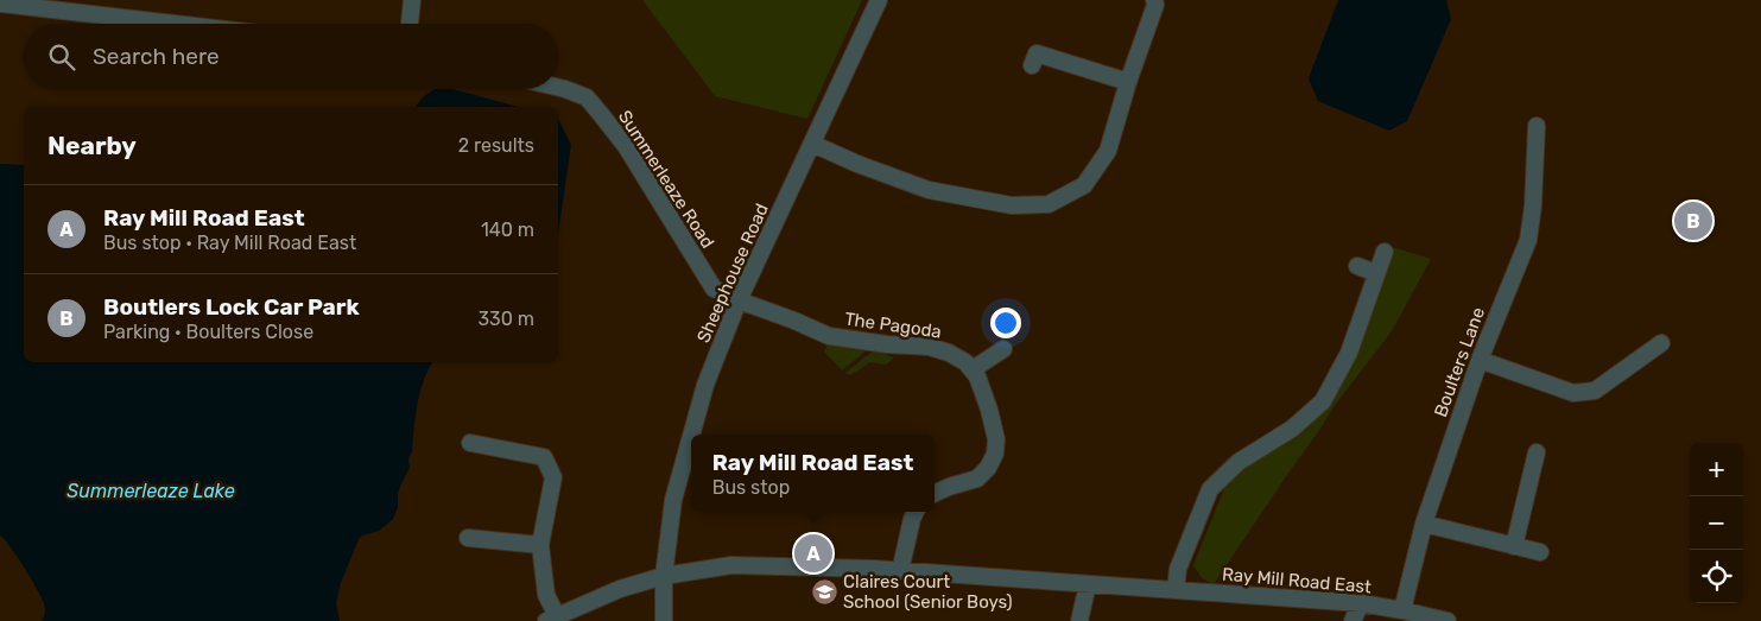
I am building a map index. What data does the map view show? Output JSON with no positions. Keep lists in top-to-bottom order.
{
  "streets": {
    "street": [
      "Summerleaze Road",
      "Sheephouse Road",
      "The Pagoda",
      "Boulters Lane",
      "Ray Mill Road East"
    ]
  },
  "crossings": [
    ["Summerleaze Road", "Sheephouse Road"],
    ["Summerleaze Road", "The Pagoda"],
    ["Sheephouse Road", "The Pagoda"],
    ["Sheephouse Road", "Ray Mill Road East"],
    ["Boulters Lane", "Ray Mill Road East"]
  ],
  "water": ["Summerleaze Lake"],
  "places": {
    "school or university": ["Claires Court School (Senior Boys)"]
  },
  "page": {
    "search": "Search here",
    "heading": ["Nearby", "2 results"],
    "list": [
      {
        "mark": "A",
        "name": "Ray Mill Road East",
        "note": "Bus stop · Ray Mill Road East",
        "value": "140 m"
      },
      {
        "mark": "B",
        "name": "Boutlers Lock Car Park",
        "note": "Parking · Boulters Close",
        "value": "330 m"
      }
    ],
    "pins": ["B", "A"],
    "popup": ["Ray Mill Road East", "Bus stop"],
    "map_buttons": ["+", "−"]
  }
}
